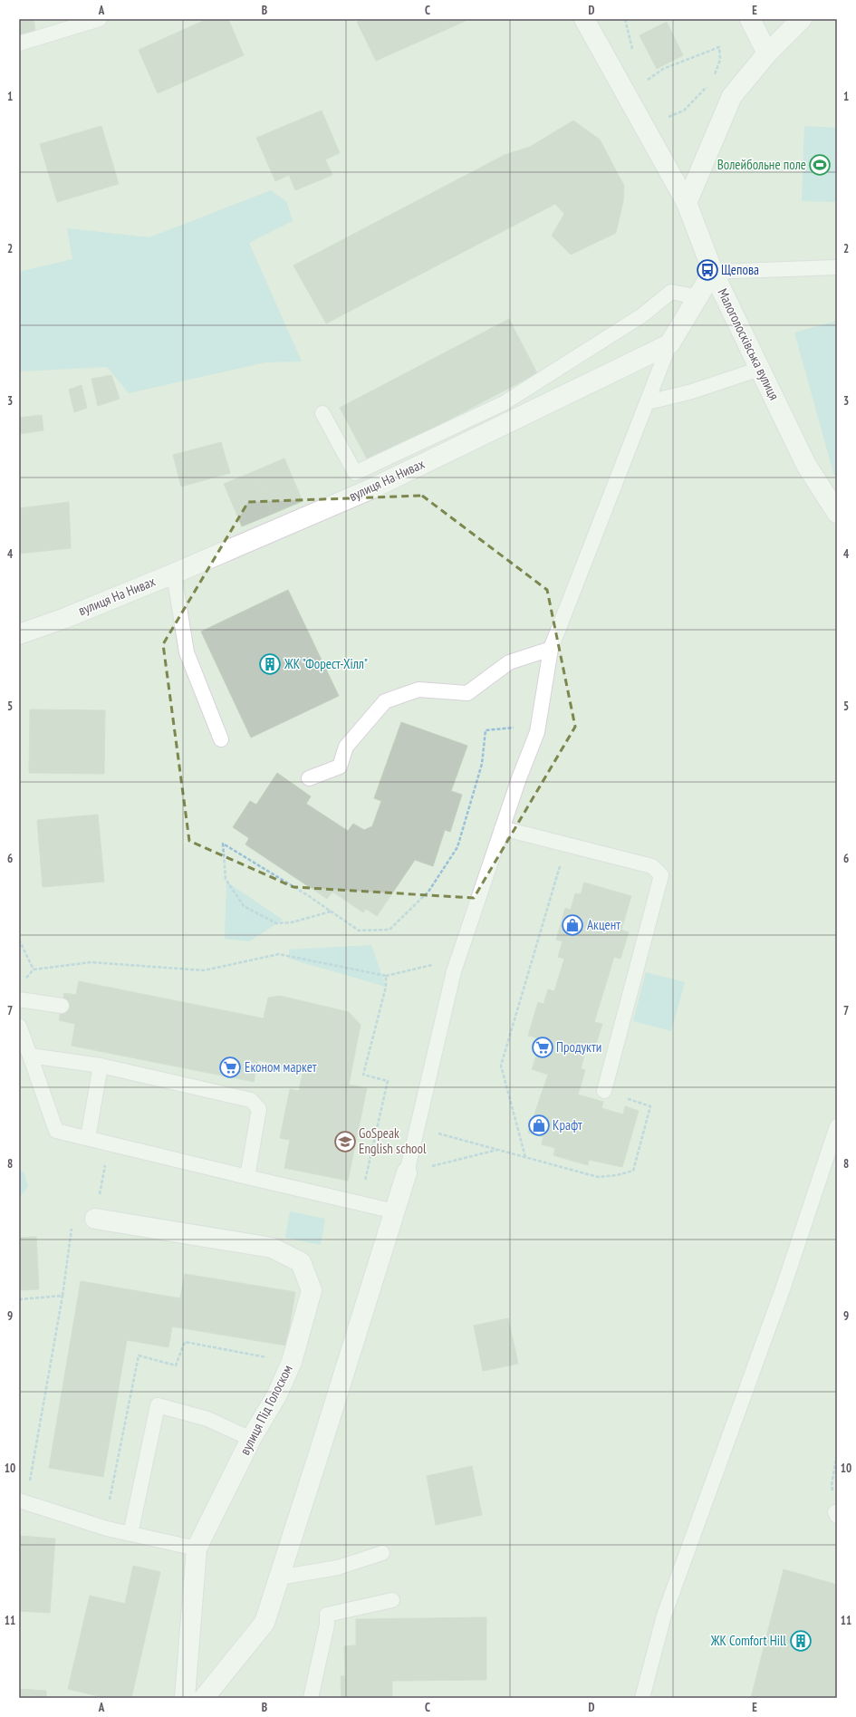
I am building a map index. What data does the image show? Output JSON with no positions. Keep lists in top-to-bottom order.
{
  "streets": {
    "street": ["Малоголосківська вулиця", "вулиця На Нивах", "вулиця Під Голоском"]
  },
  "places": {
    "sports": ["Волейбольне поле"],
    "bus stop": ["Щепова"],
    "building": ["ЖК \"Форест-Хілл\"", "ЖК Comfort Hill"],
    "shop": ["Акцент", "Крафт"],
    "supermarket": ["Продукти", "Економ маркет"],
    "school or university": ["GoSpeak English school"]
  },
  "grid": {
    "columns": [
      "A",
      "B",
      "C",
      "D",
      "E"
    ],
    "rows": [
      "1",
      "2",
      "3",
      "4",
      "5",
      "6",
      "7",
      "8",
      "9",
      "10",
      "11"
    ]
  }
}
